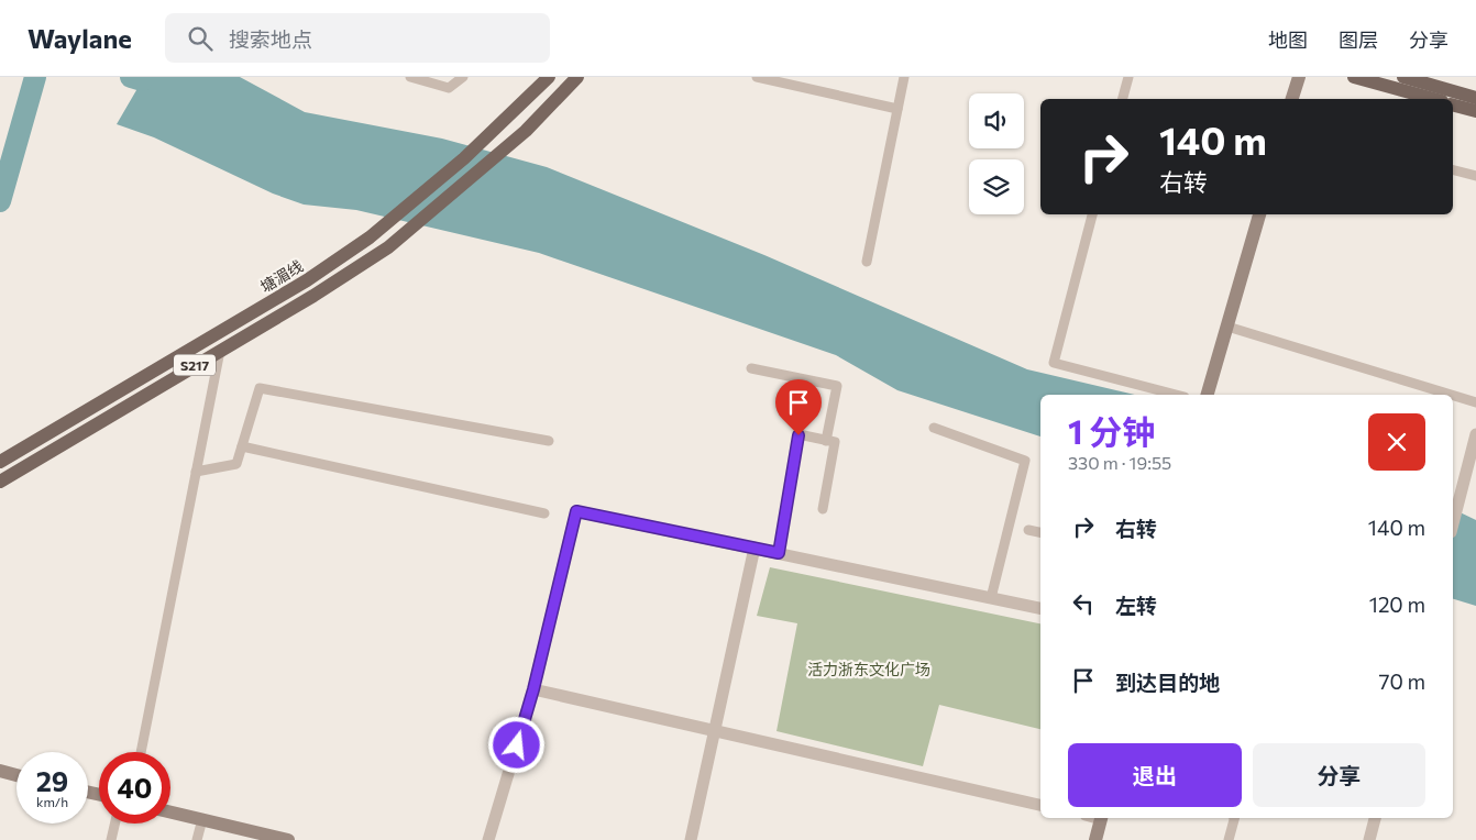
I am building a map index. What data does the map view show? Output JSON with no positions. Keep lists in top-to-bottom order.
{
  "streets": {
    "main road": ["塘湄线", "S217"]
  },
  "parks": ["活力浙东文化广场"],
  "page": {
    "header": "Waylane",
    "search": "搜索地点",
    "nav": ["地图", "图层", "分享"],
    "turn": ["140 m", "右转"],
    "heading": ["1 分钟", "330 m · 19:55"],
    "list": [
      {
        "name": "右转",
        "value": "140 m"
      },
      {
        "name": "左转",
        "value": "120 m"
      },
      {
        "name": "到达目的地",
        "value": "70 m"
      }
    ],
    "buttons": ["退出", "分享"],
    "speed": "29 km/h",
    "limit": "40"
  }
}
